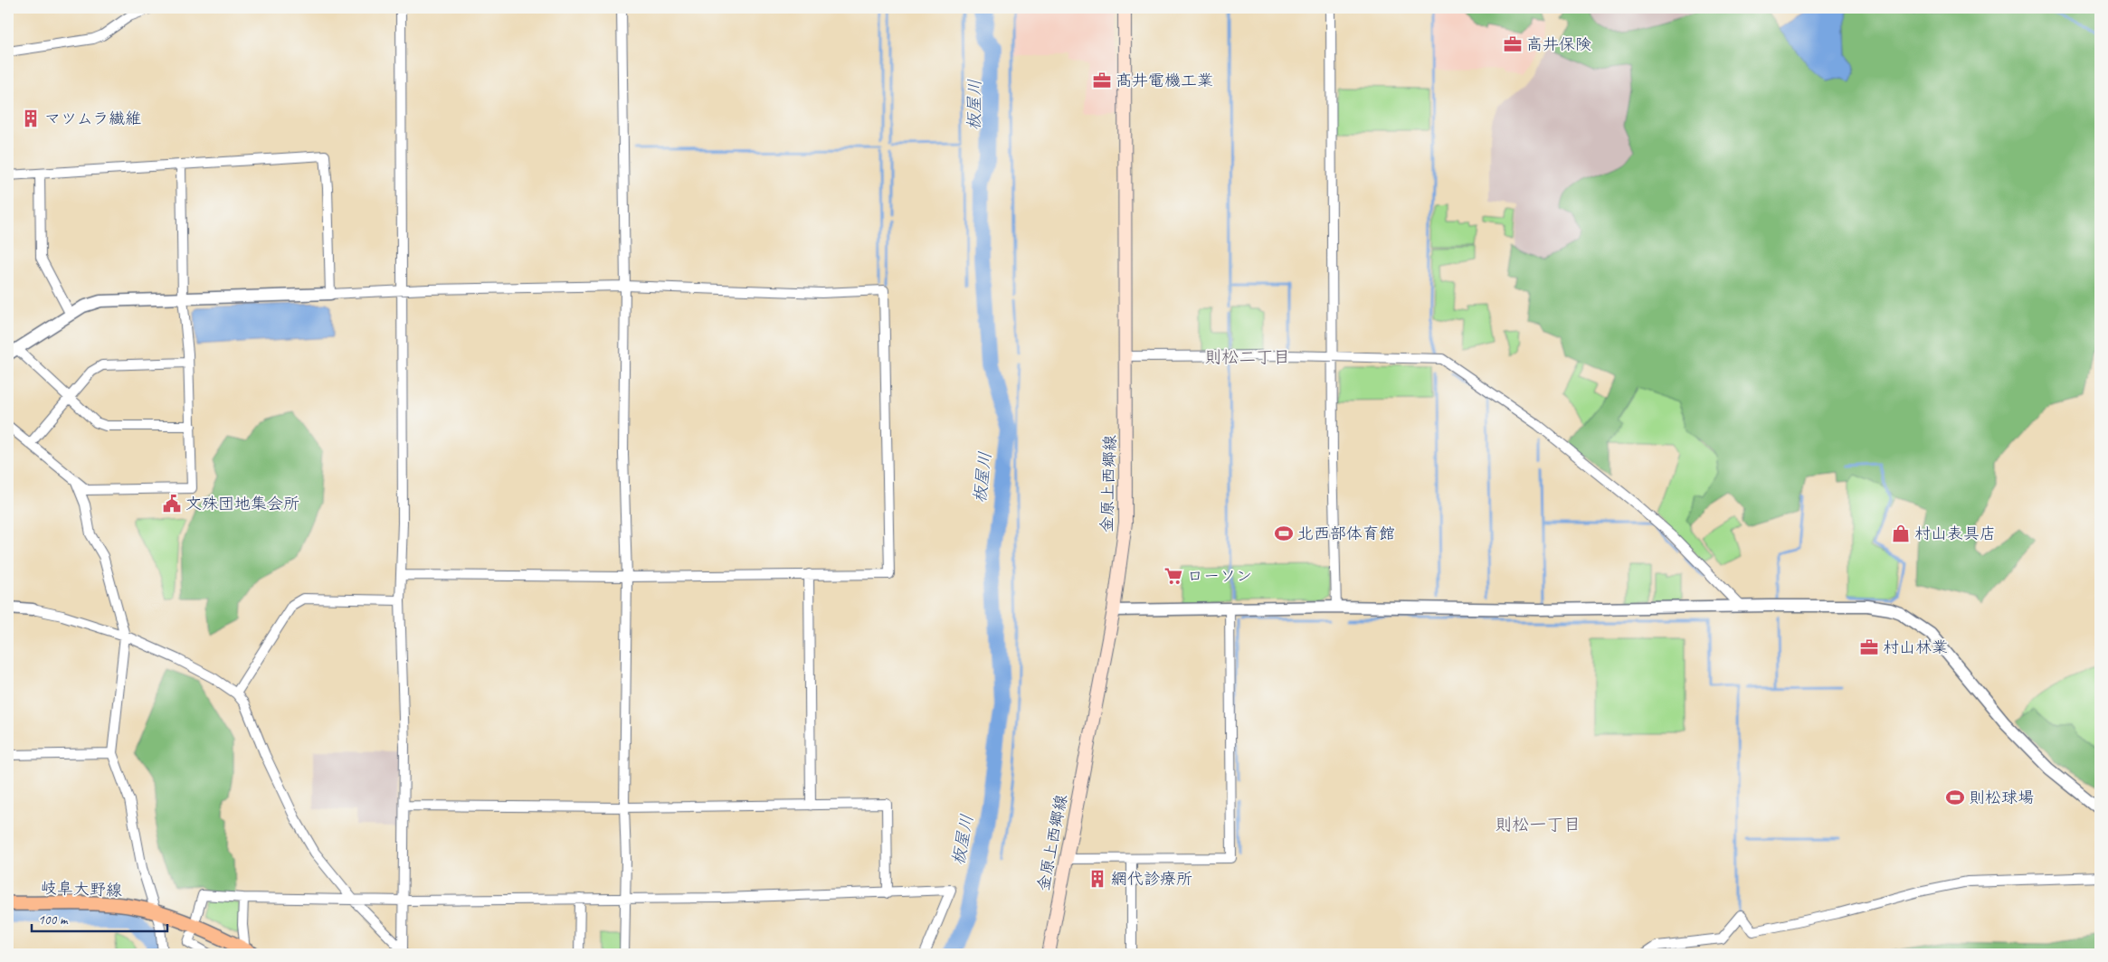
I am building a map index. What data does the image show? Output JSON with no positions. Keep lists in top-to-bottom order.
{
  "streets": {
    "main road": ["金原上西郷線", "岐阜大野線"]
  },
  "districts": ["則松二丁目", "則松一丁目"],
  "water": ["板屋川"],
  "places": {
    "office": ["高井保険", "髙井電機工業", "村山林業"],
    "building": ["マツムラ繊維", "網代診療所"],
    "public building": ["文殊団地集会所"],
    "sports": ["北西部体育館", "則松球場"],
    "shop": ["村山表具店"],
    "supermarket": ["ローソン"]
  },
  "scale_bar": "100 m"
}
